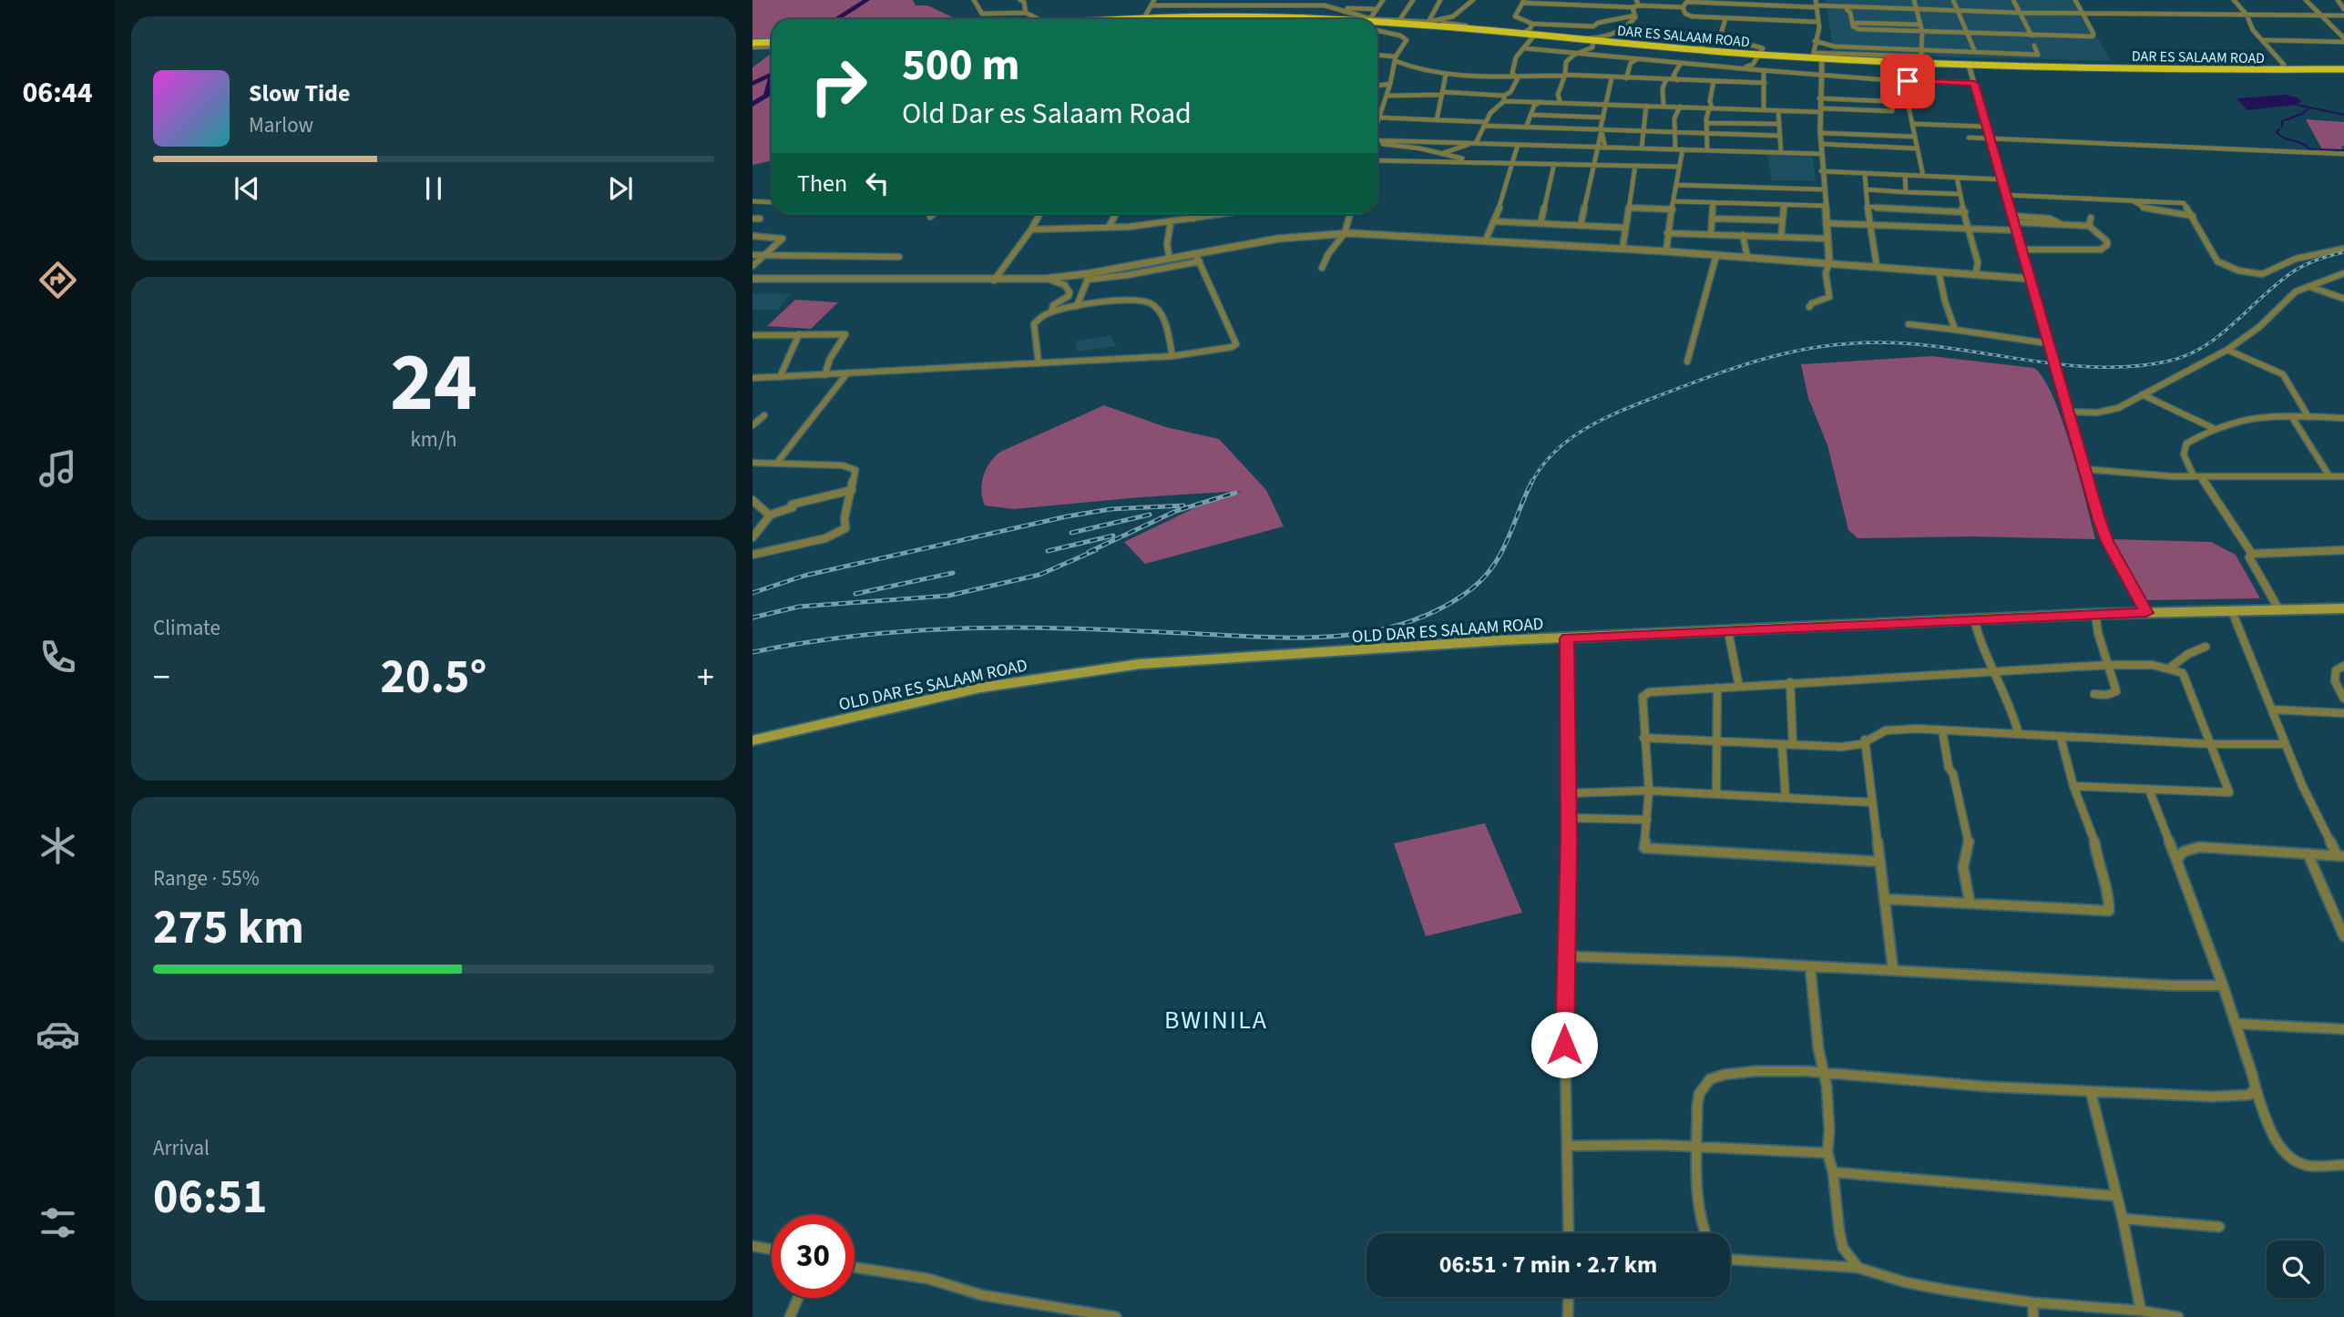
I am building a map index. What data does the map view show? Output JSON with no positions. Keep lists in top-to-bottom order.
{
  "streets": {
    "highway": ["DAR ES SALAAM ROAD"],
    "main road": ["OLD DAR ES SALAAM ROAD"]
  },
  "districts": ["BWINILA"],
  "page": {
    "tabs": "06:44",
    "turn": ["500 m", "Old Dar es Salaam Road"],
    "song": ["Slow Tide", "Marlow"],
    "then": "Then",
    "tile": [
      ["24", "km/h"],
      "Climate",
      ["Range · 55%", "275 km"],
      ["Arrival", "06:51"]
    ],
    "heat": ["−", "20.5°", "+"],
    "limit": "30",
    "trip": "06:51 · 7 min · 2.7 km"
  }
}
